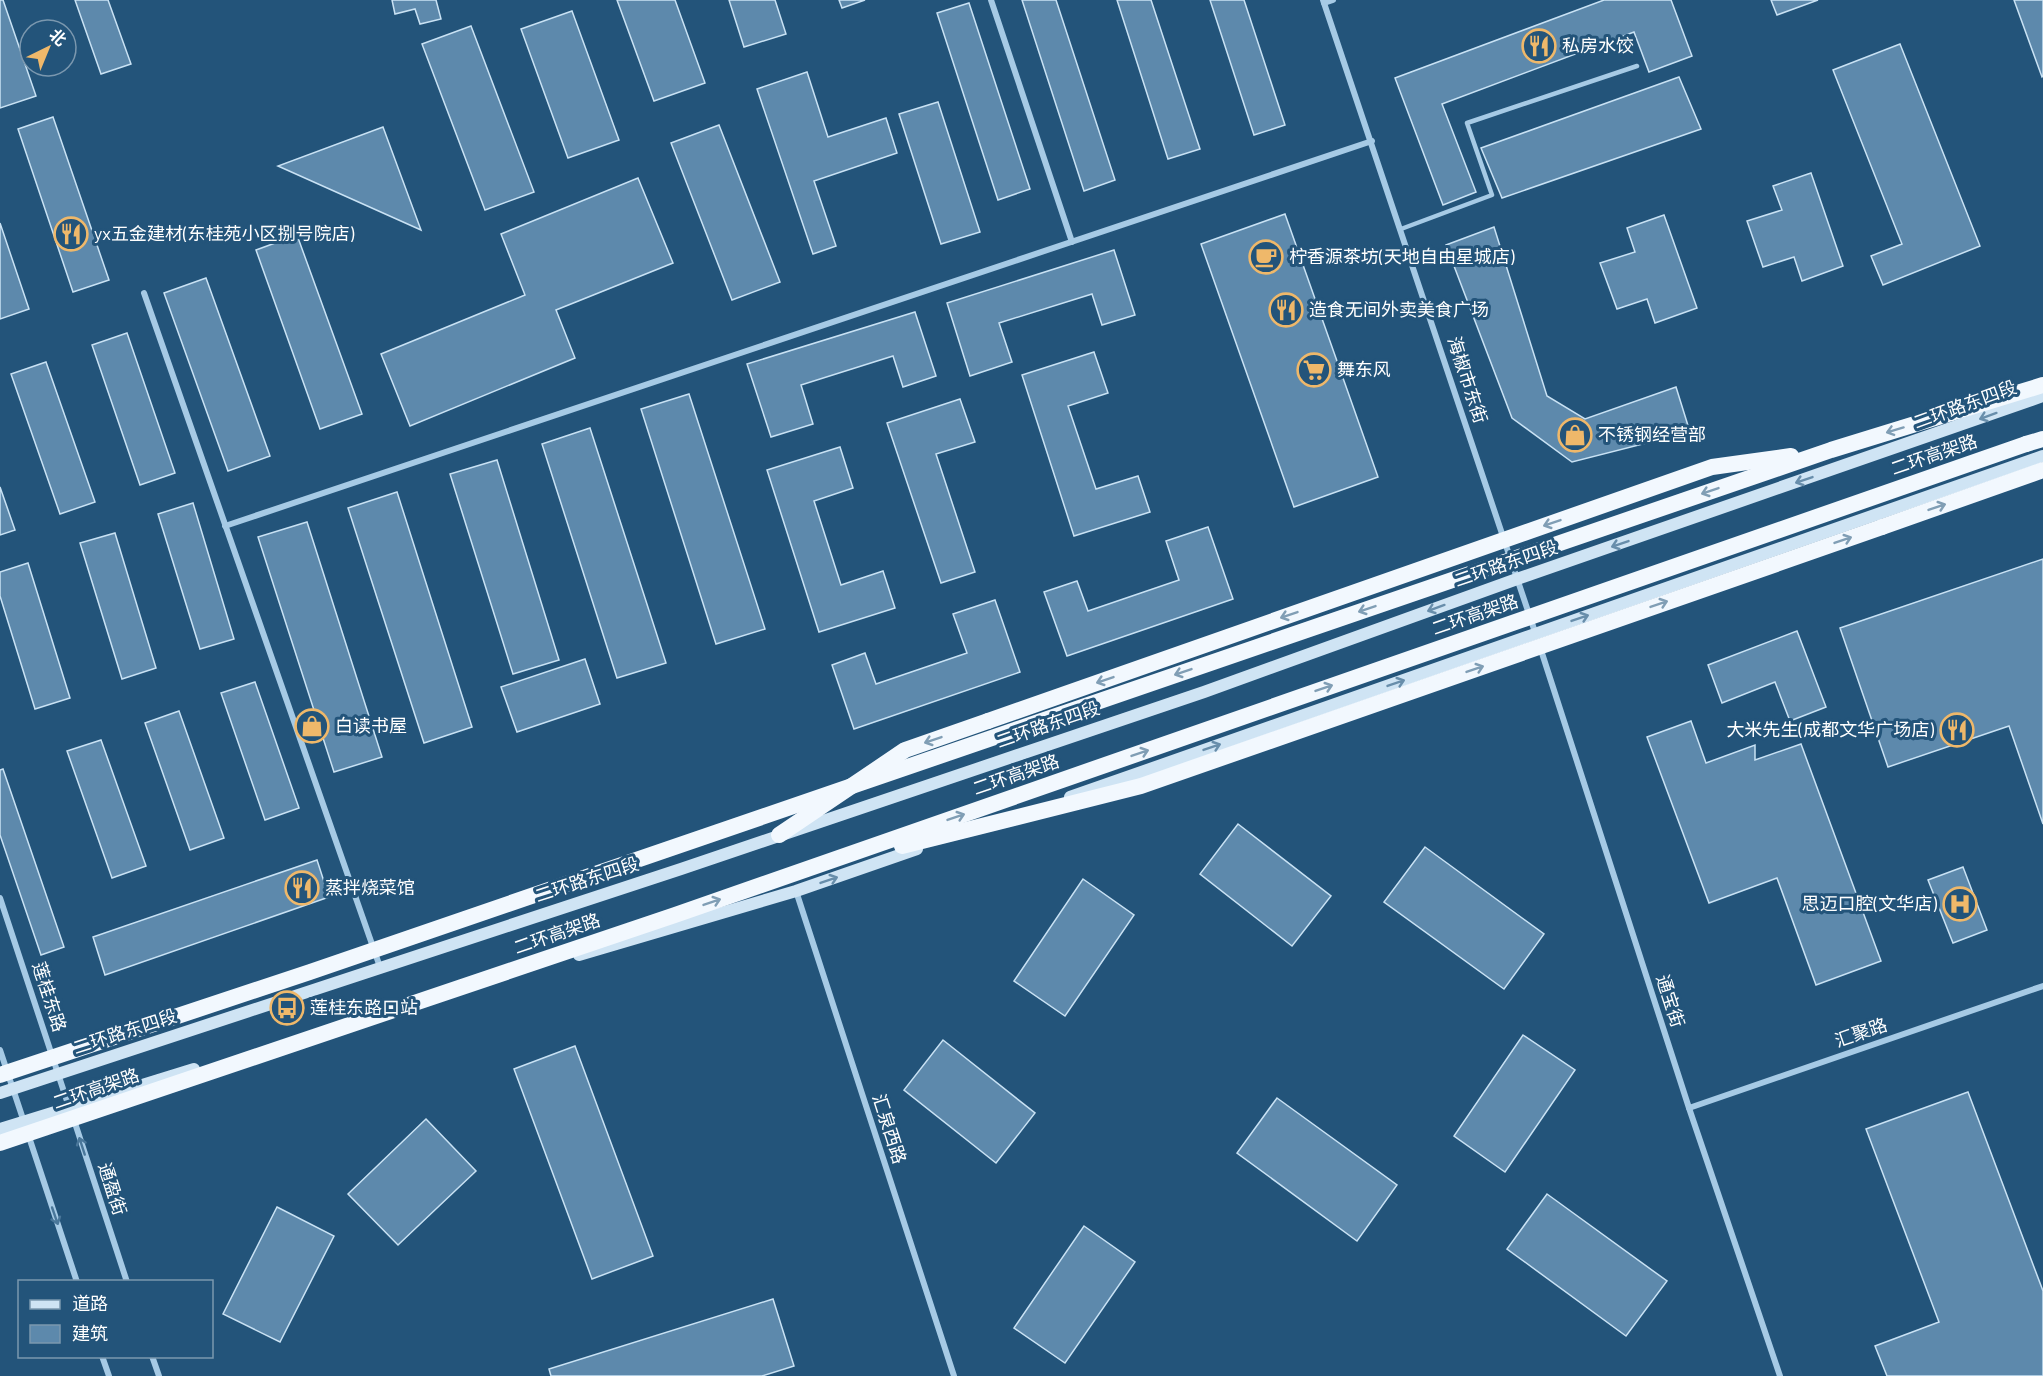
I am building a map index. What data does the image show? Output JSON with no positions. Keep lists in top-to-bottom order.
{
  "streets": {
    "highway": ["二环高架路"],
    "main road": ["二环路东四段"],
    "street": [
      "海椒市东街",
      "莲桂东路",
      "通宝街",
      "汇聚路",
      "汇泉西路",
      "通盈街"
    ]
  },
  "crossings": [
    ["海椒市东街", "二环路东四段"],
    ["海椒市东街", "通宝街"],
    ["二环路东四段", "莲桂东路"],
    ["莲桂东路", "通盈街"],
    ["通宝街", "汇聚路"]
  ],
  "places": {
    "restaurant": [
      "私房水饺",
      "yx五金建材(东桂苑小区捌号院店)",
      "造食无间外卖美食广场",
      "大米先生(成都文华广场店)",
      "蒸拌烧菜馆"
    ],
    "cafe": ["柠香源茶坊(天地自由星城店)"],
    "supermarket": ["舞东风"],
    "shop": ["不锈钢经营部", "白读书屋"],
    "hospital": ["思迈口腔(文华店)"],
    "bus stop": ["莲桂东路口站"]
  },
  "legend": ["道路", "建筑"],
  "north": "top right"
}
